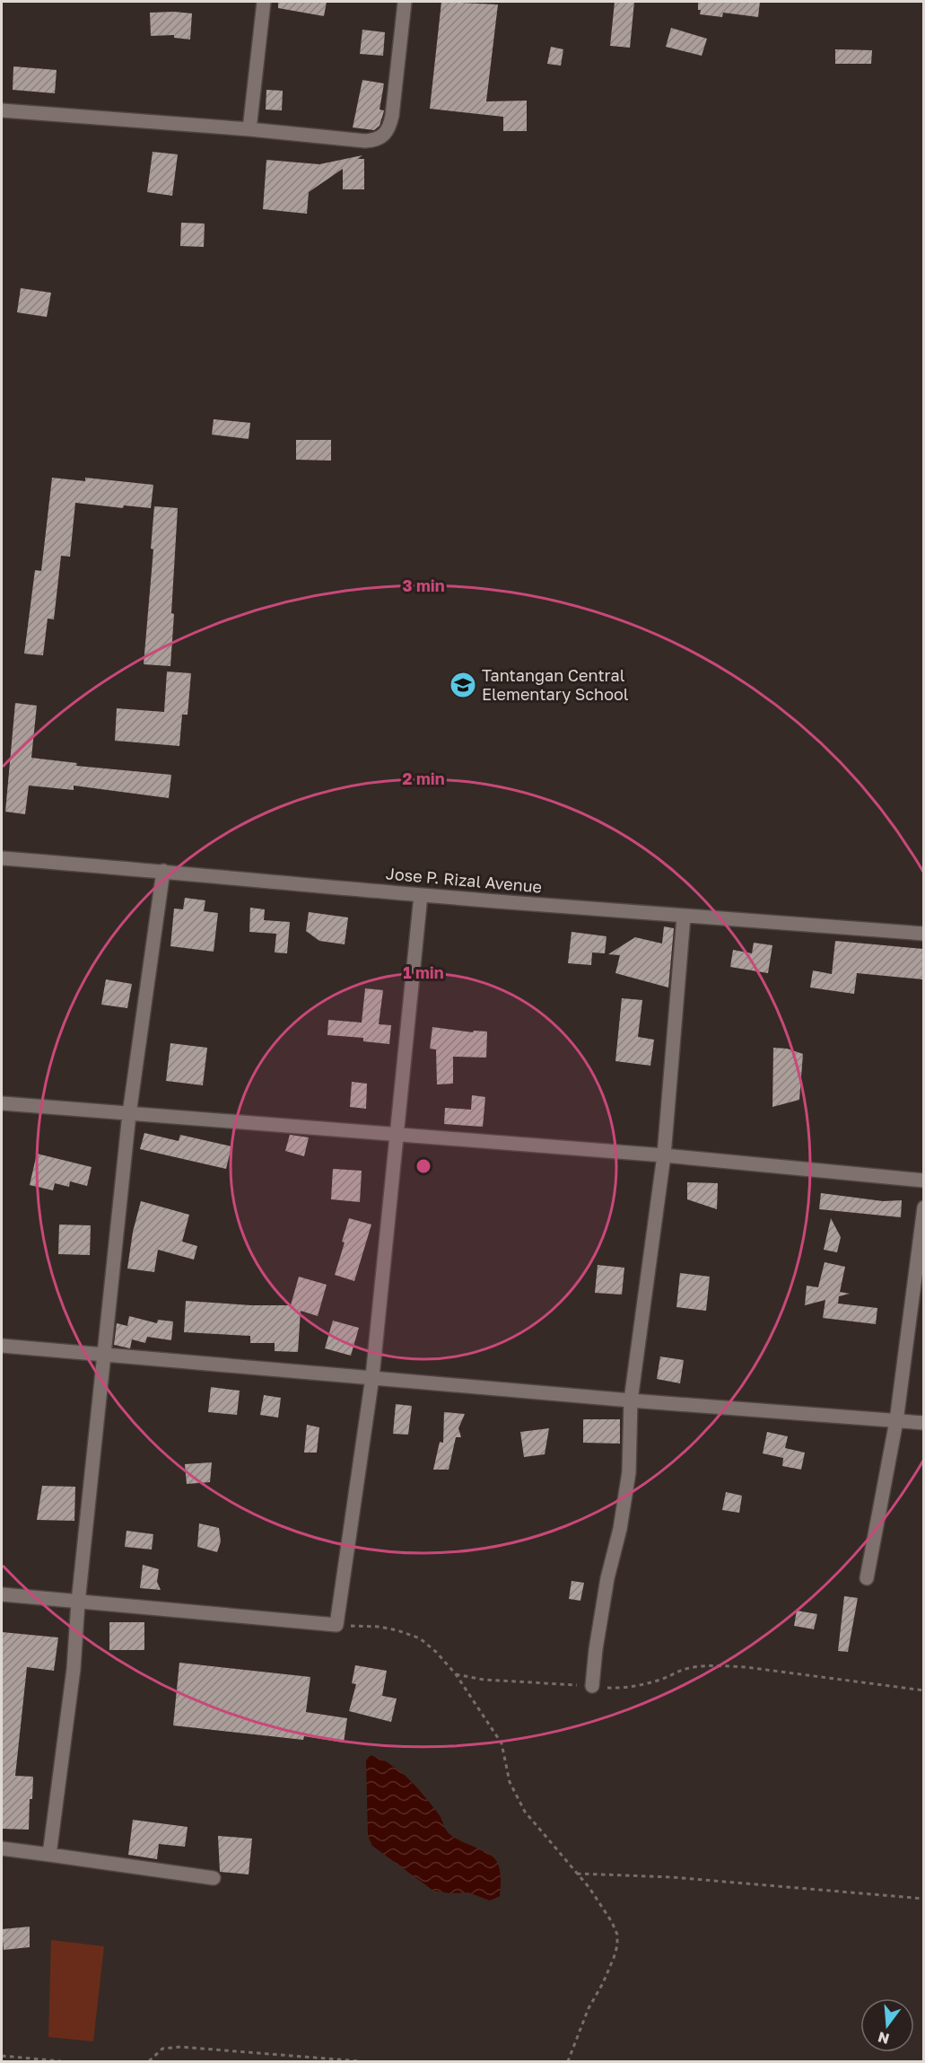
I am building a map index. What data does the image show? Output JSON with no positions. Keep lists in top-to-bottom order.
{
  "streets": {
    "street": ["Jose P. Rizal Avenue"]
  },
  "places": {
    "school or university": ["Tantangan Central Elementary School"]
  },
  "north": "bottom",
  "rings": ["3 min", "2 min", "1 min"]
}
